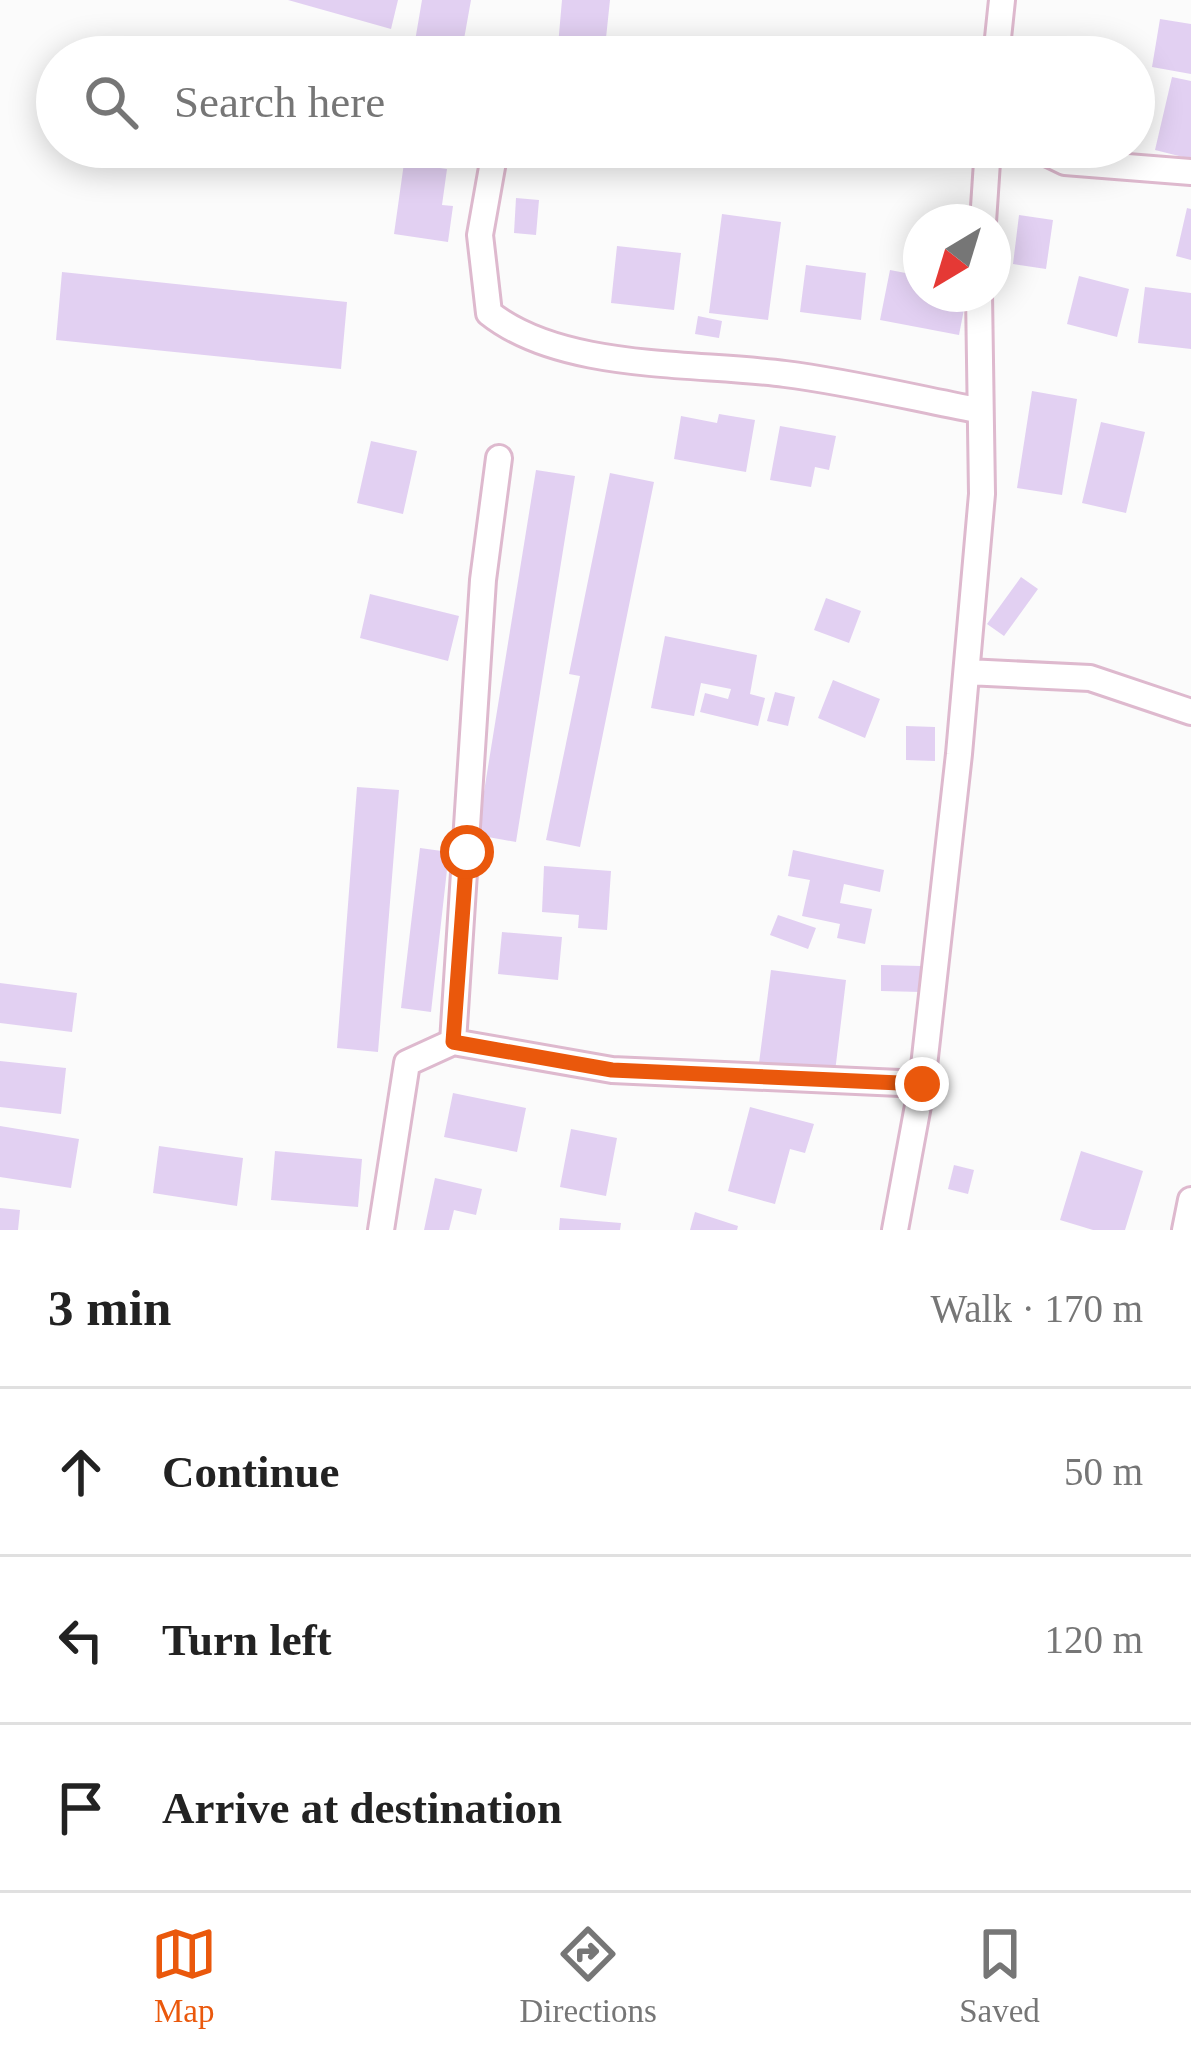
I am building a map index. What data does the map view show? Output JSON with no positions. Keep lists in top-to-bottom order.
{
  "north": "bottom left",
  "page": {
    "search": "Search here",
    "heading": ["3 min", "Walk · 170 m"],
    "list": [
      ["Continue", "50 m"],
      ["Turn left", "120 m"],
      "Arrive at destination"
    ],
    "nav": ["Map", "Directions", "Saved"]
  }
}
